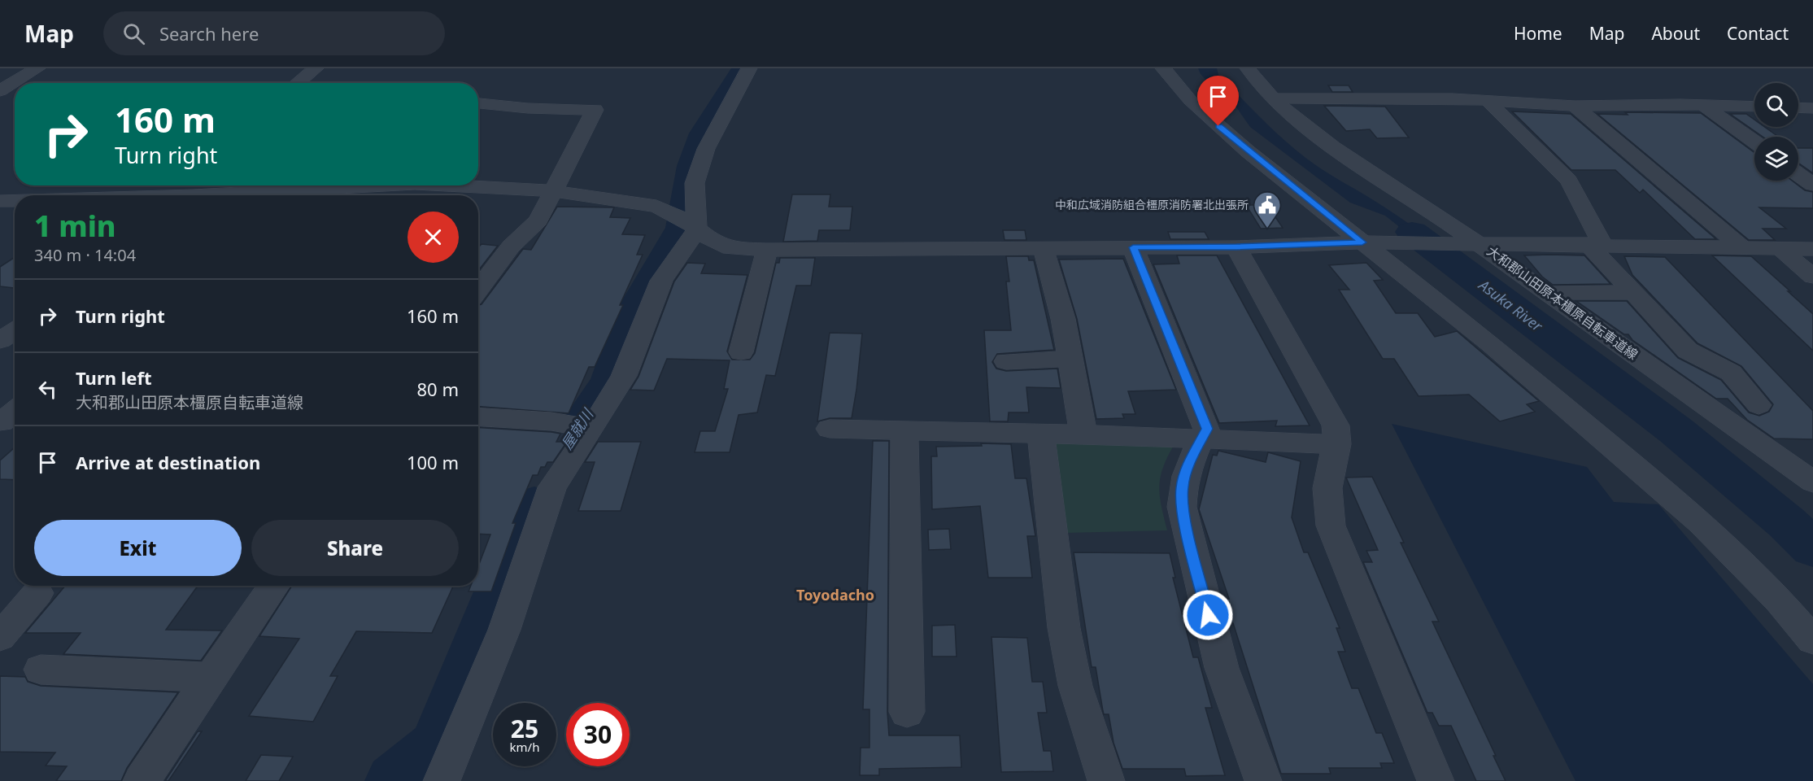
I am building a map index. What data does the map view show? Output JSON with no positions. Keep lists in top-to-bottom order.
{
  "streets": {
    "street": ["大和郡山田原本橿原自転車道線"]
  },
  "districts": ["Toyodacho"],
  "water": ["Asuka River", "屋就川"],
  "places": {
    "public building": ["中和広域消防組合橿原消防署北出張所"]
  },
  "page": {
    "header": "Map",
    "search": "Search here",
    "nav": [
      "Home",
      "Map",
      "About",
      "Contact"
    ],
    "turn": ["160 m", "Turn right"],
    "heading": ["1 min", "340 m · 14:04"],
    "list": [
      {
        "name": "Turn right",
        "value": "160 m"
      },
      {
        "name": "Turn left",
        "note": "大和郡山田原本橿原自転車道線",
        "value": "80 m"
      },
      {
        "name": "Arrive at destination",
        "value": "100 m"
      }
    ],
    "buttons": ["Exit", "Share"],
    "speed": "25 km/h",
    "limit": "30"
  }
}
